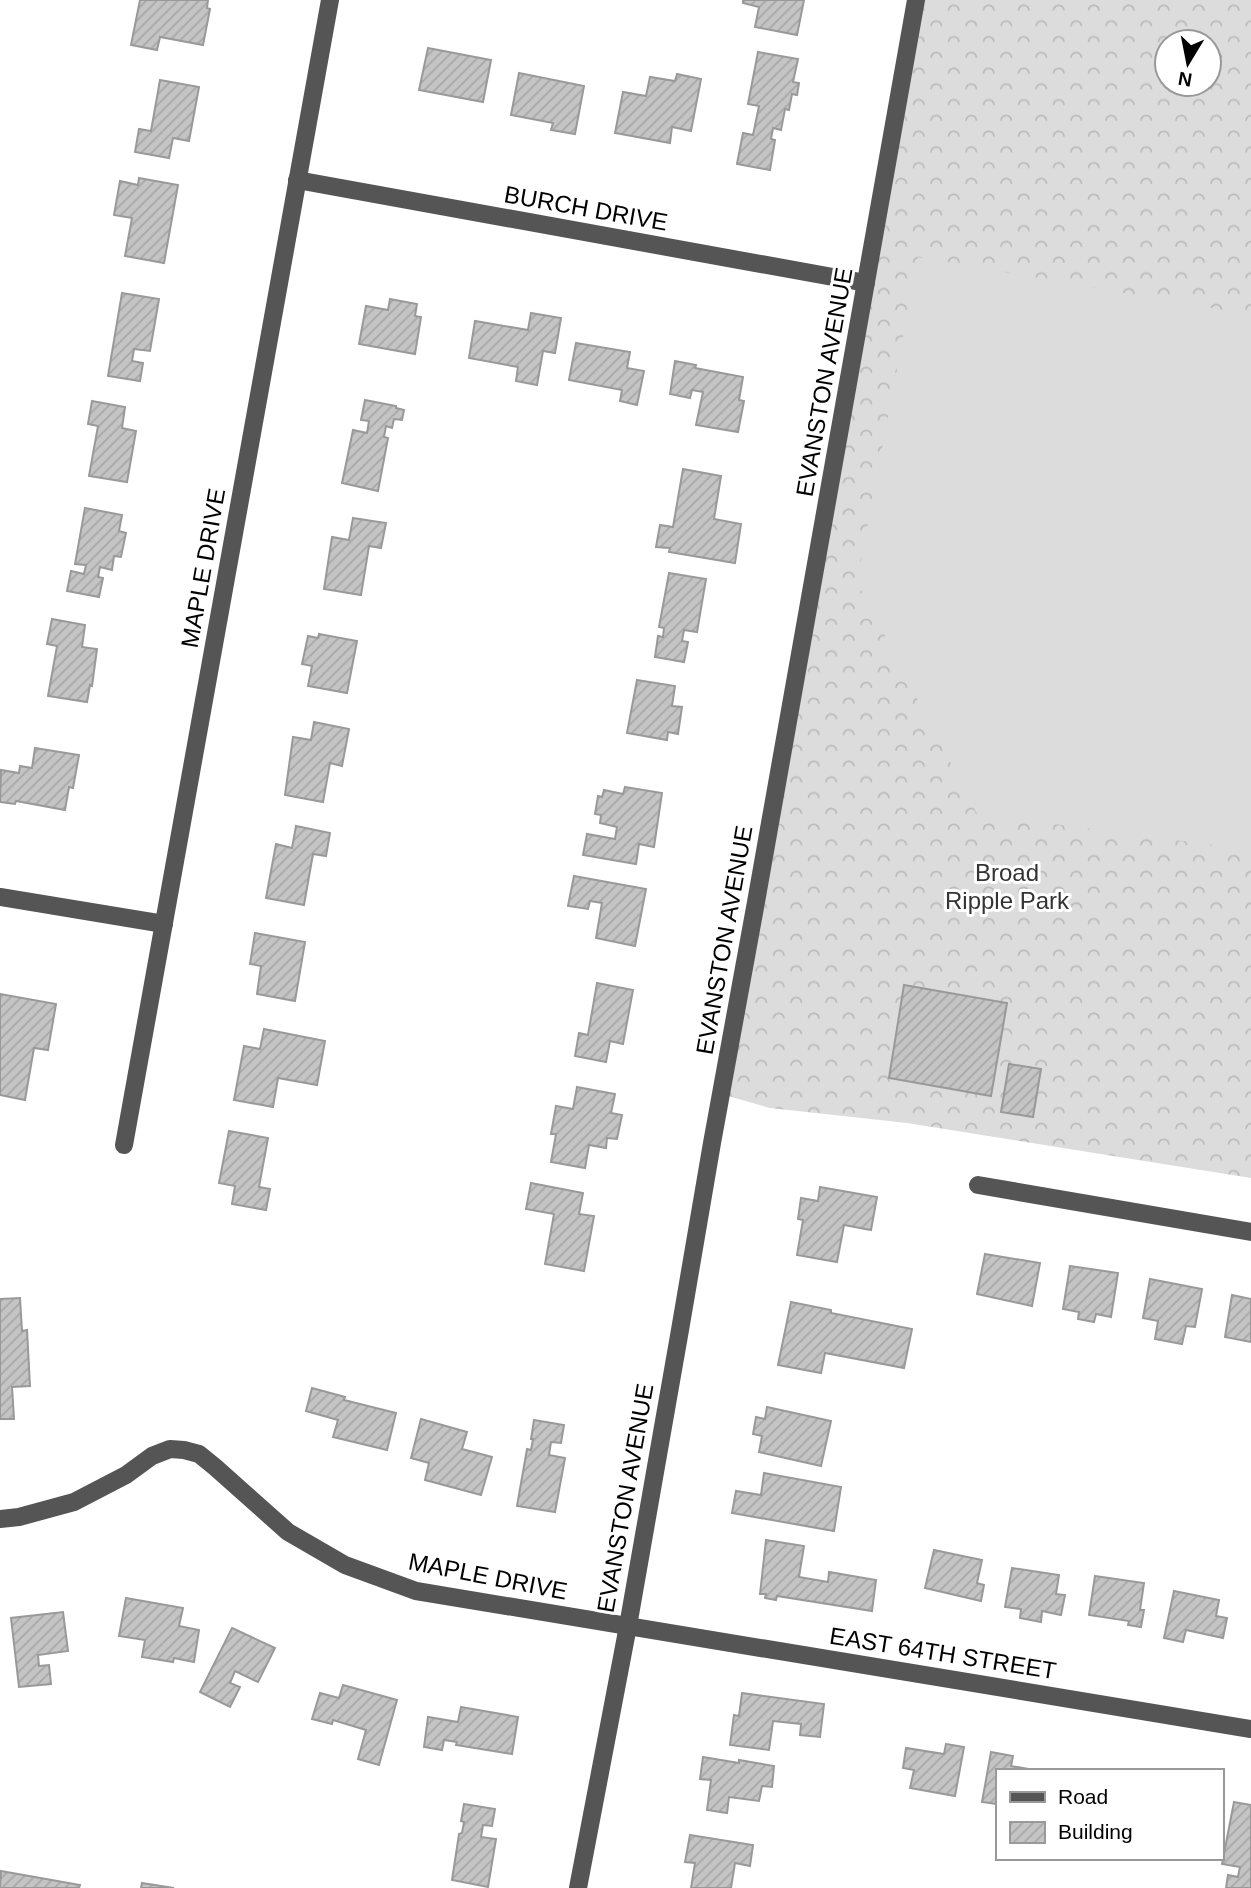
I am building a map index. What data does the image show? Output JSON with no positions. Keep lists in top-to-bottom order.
{
  "streets": {
    "street": [
      "BURCH DRIVE",
      "EVANSTON AVENUE",
      "MAPLE DRIVE",
      "EAST 64TH STREET"
    ]
  },
  "crossings": [
    ["BURCH DRIVE", "EVANSTON AVENUE"],
    ["BURCH DRIVE", "MAPLE DRIVE"],
    ["EVANSTON AVENUE", "MAPLE DRIVE"],
    ["EVANSTON AVENUE", "EAST 64TH STREET"],
    ["MAPLE DRIVE", "EAST 64TH STREET"]
  ],
  "parks": ["Broad Ripple Park"],
  "legend": ["Road", "Building"],
  "north": "bottom"
}
